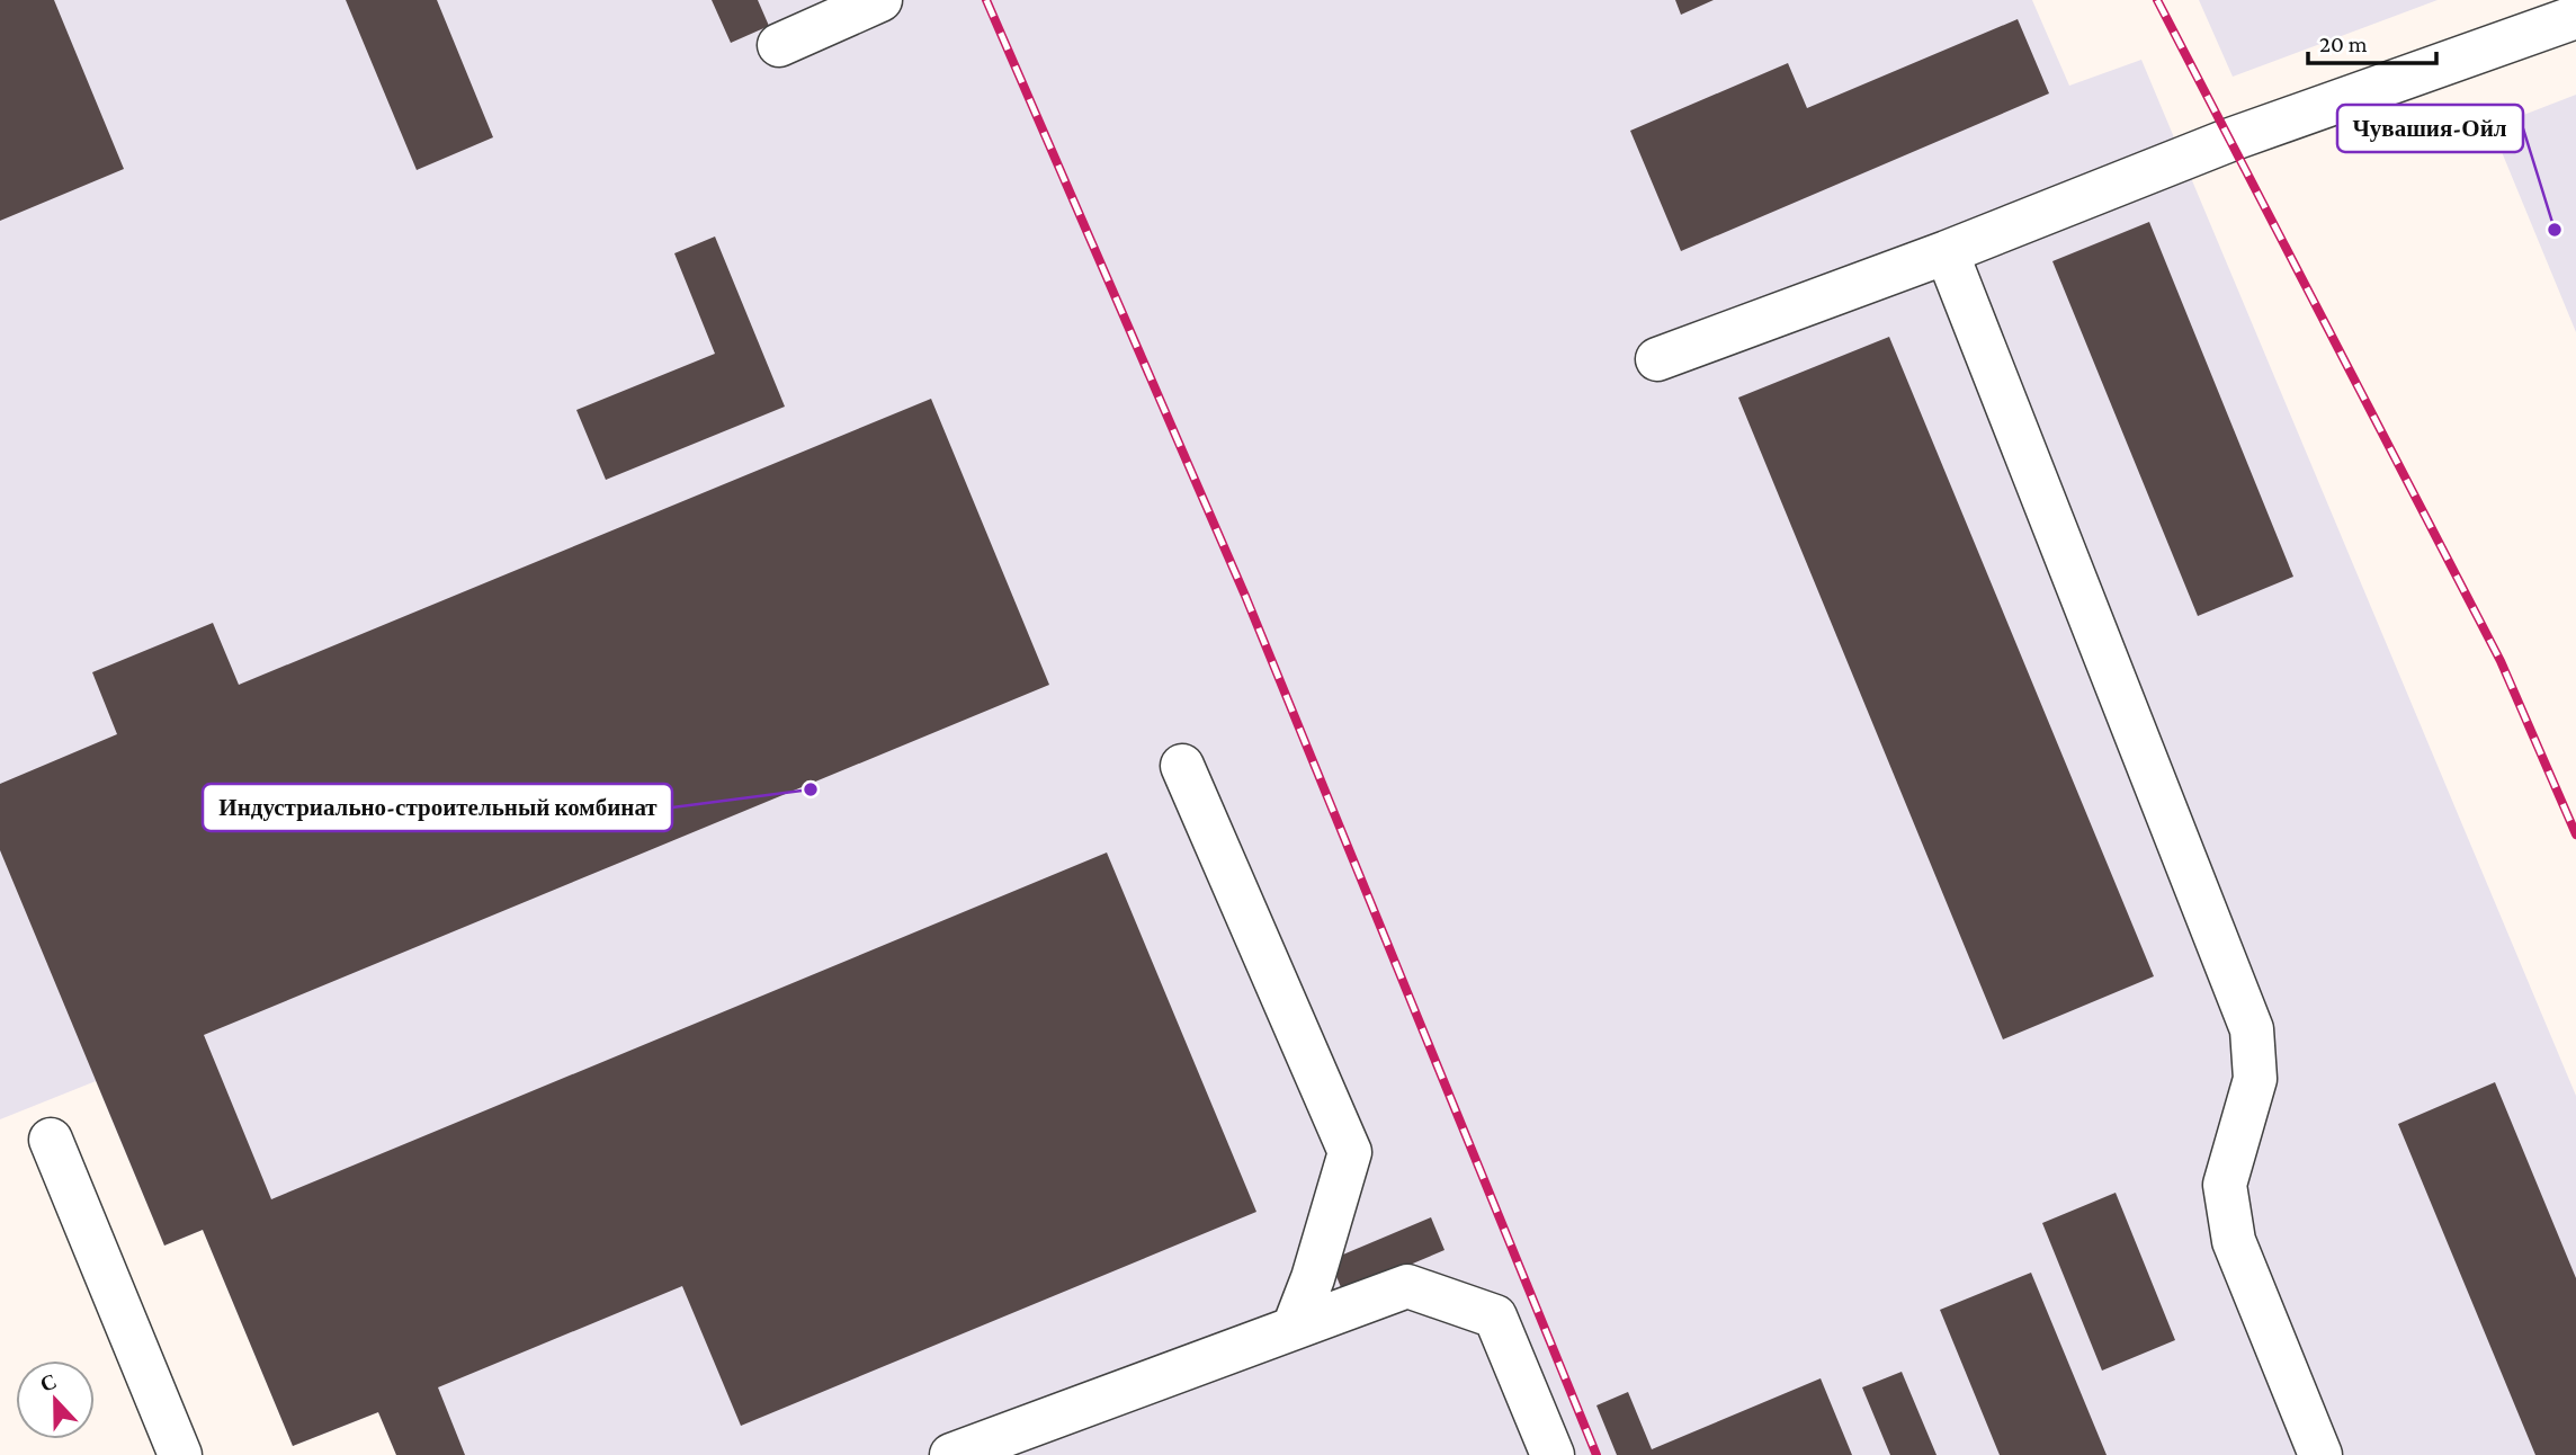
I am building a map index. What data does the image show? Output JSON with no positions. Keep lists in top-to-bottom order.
{
  "places": ["Чувашия-Ойл", "Индустриально-строительный комбинат"],
  "scale_bar": "20 m",
  "north": "top"
}
